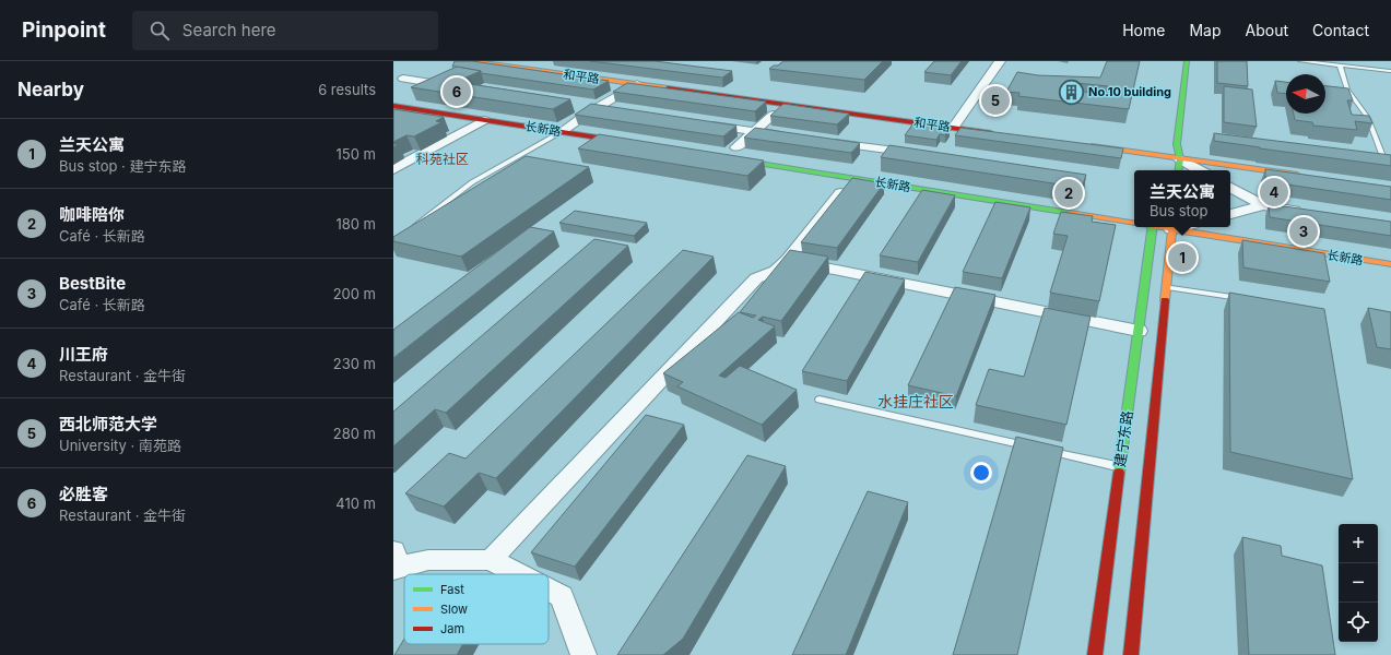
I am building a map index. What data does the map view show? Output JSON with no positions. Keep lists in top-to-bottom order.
{
  "streets": {
    "street": ["和平路", "长新路", "建宁东路"]
  },
  "crossings": [
    ["长新路", "建宁东路"]
  ],
  "districts": ["科苑社区", "水挂庄社区"],
  "places": {
    "building": ["No.10 building"]
  },
  "legend": ["Fast", "Slow", "Jam"],
  "north": "left",
  "page": {
    "header": "Pinpoint",
    "search": "Search here",
    "nav": [
      "Home",
      "Map",
      "About",
      "Contact"
    ],
    "heading": ["Nearby", "6 results"],
    "pins": [
      "6",
      "5",
      "4",
      "2",
      "3",
      "1"
    ],
    "list": [
      {
        "mark": "1",
        "name": "兰天公寓",
        "note": "Bus stop · 建宁东路",
        "value": "150 m"
      },
      {
        "mark": "2",
        "name": "咖啡陪你",
        "note": "Café · 长新路",
        "value": "180 m"
      },
      {
        "mark": "3",
        "name": "BestBite",
        "note": "Café · 长新路",
        "value": "200 m"
      },
      {
        "mark": "4",
        "name": "川王府",
        "note": "Restaurant · 金牛街",
        "value": "230 m"
      },
      {
        "mark": "5",
        "name": "西北师范大学",
        "note": "University · 南苑路",
        "value": "280 m"
      },
      {
        "mark": "6",
        "name": "必胜客",
        "note": "Restaurant · 金牛街",
        "value": "410 m"
      }
    ],
    "popup": ["兰天公寓", "Bus stop"],
    "map_buttons": ["+", "−"]
  }
}
